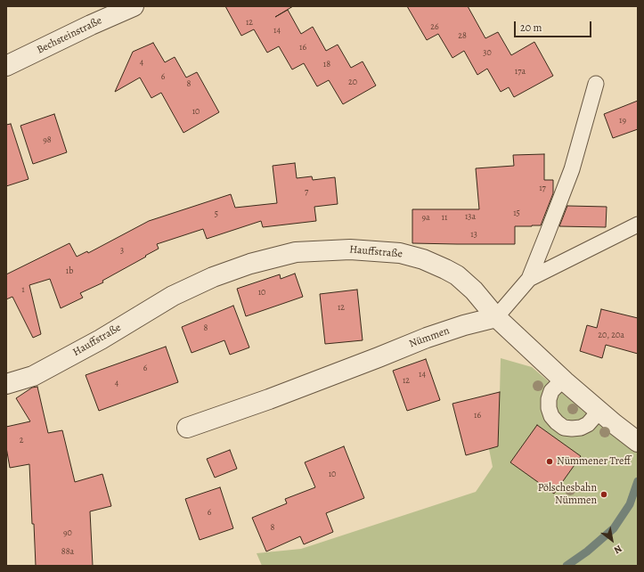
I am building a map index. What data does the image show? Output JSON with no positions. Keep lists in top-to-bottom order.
{
  "streets": {
    "street": ["Bechsteinstraße", "Hauffstraße", "Nümmen"]
  },
  "crossings": [
    ["Hauffstraße", "Nümmen"]
  ],
  "places": ["Nümmener Treff", "Pölschesbahn Nümmen"],
  "house_numbers": [
    "12",
    "26",
    "14",
    "28",
    "16",
    "30",
    "4",
    "18",
    "17a",
    "6",
    "20",
    "8",
    "10",
    "19",
    "98",
    "17",
    "7",
    "15",
    "5",
    "13a",
    "9a",
    "11",
    "13",
    "3",
    "1b",
    "1",
    "10",
    "12",
    "8",
    "20, 20a",
    "6",
    "14",
    "12",
    "4",
    "16",
    "2",
    "10",
    "6",
    "8",
    "90",
    "88a"
  ],
  "scale_bar": "20 m",
  "north": "bottom right"
}
